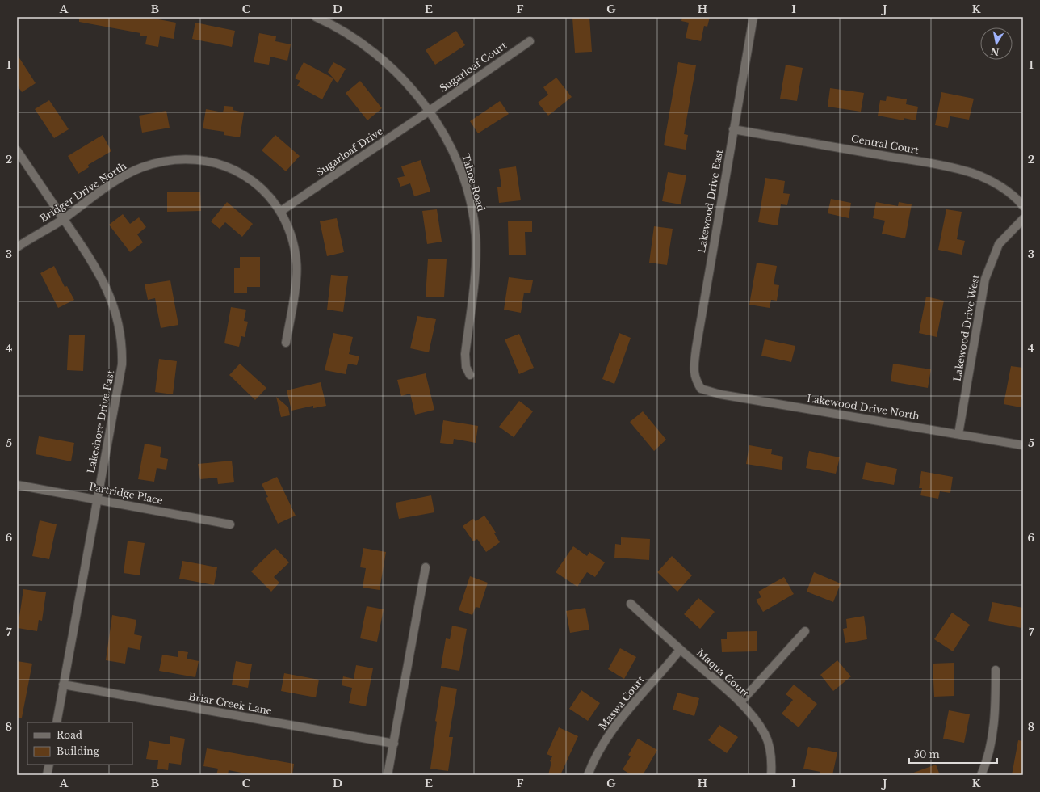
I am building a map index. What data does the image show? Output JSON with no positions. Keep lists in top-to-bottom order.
{
  "streets": {
    "street": [
      "Sugarloaf Court",
      "Central Court",
      "Sugarloaf Drive",
      "Tahoe Road",
      "Bridger Drive North",
      "Lakewood Drive East",
      "Lakewood Drive West",
      "Lakewood Drive North",
      "Lakeshore Drive East",
      "Partridge Place",
      "Maqua Court",
      "Maswa Court",
      "Briar Creek Lane"
    ]
  },
  "crossings": [
    ["Sugarloaf Court", "Sugarloaf Drive"],
    ["Sugarloaf Court", "Tahoe Road"],
    ["Central Court", "Lakewood Drive East"],
    ["Sugarloaf Drive", "Tahoe Road"],
    ["Sugarloaf Drive", "Bridger Drive North"],
    ["Bridger Drive North", "Lakeshore Drive East"],
    ["Lakewood Drive East", "Lakewood Drive North"],
    ["Lakewood Drive West", "Lakewood Drive North"],
    ["Lakeshore Drive East", "Partridge Place"],
    ["Lakeshore Drive East", "Briar Creek Lane"],
    ["Maqua Court", "Maswa Court"]
  ],
  "legend": ["Road", "Building"],
  "scale_bar": "50 m",
  "north": "bottom",
  "grid": {
    "columns": [
      "A",
      "B",
      "C",
      "D",
      "E",
      "F",
      "G",
      "H",
      "I",
      "J",
      "K"
    ],
    "rows": [
      "1",
      "2",
      "3",
      "4",
      "5",
      "6",
      "7",
      "8"
    ]
  }
}
